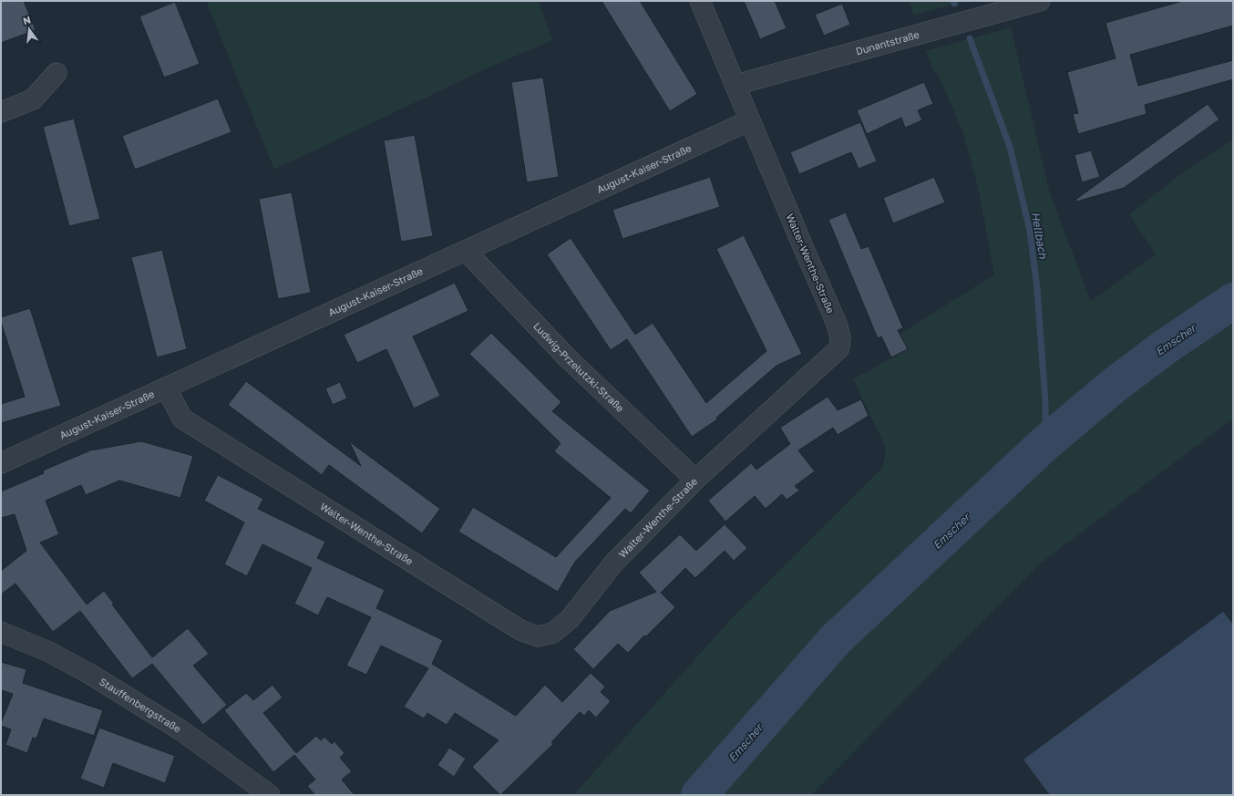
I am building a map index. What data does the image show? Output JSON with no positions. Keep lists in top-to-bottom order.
{
  "streets": {
    "street": [
      "Dunantstraße",
      "August-Kaiser-Straße",
      "Walter-Wenthe-Straße",
      "Ludwig-Przelutzki-Straße",
      "Stauffenbergstraße"
    ]
  },
  "crossings": [
    ["Dunantstraße", "Walter-Wenthe-Straße"],
    ["August-Kaiser-Straße", "Walter-Wenthe-Straße"],
    ["August-Kaiser-Straße", "Ludwig-Przelutzki-Straße"],
    ["Walter-Wenthe-Straße", "Ludwig-Przelutzki-Straße"]
  ],
  "water": ["Hellbach", "Emscher"],
  "north": "top"
}
